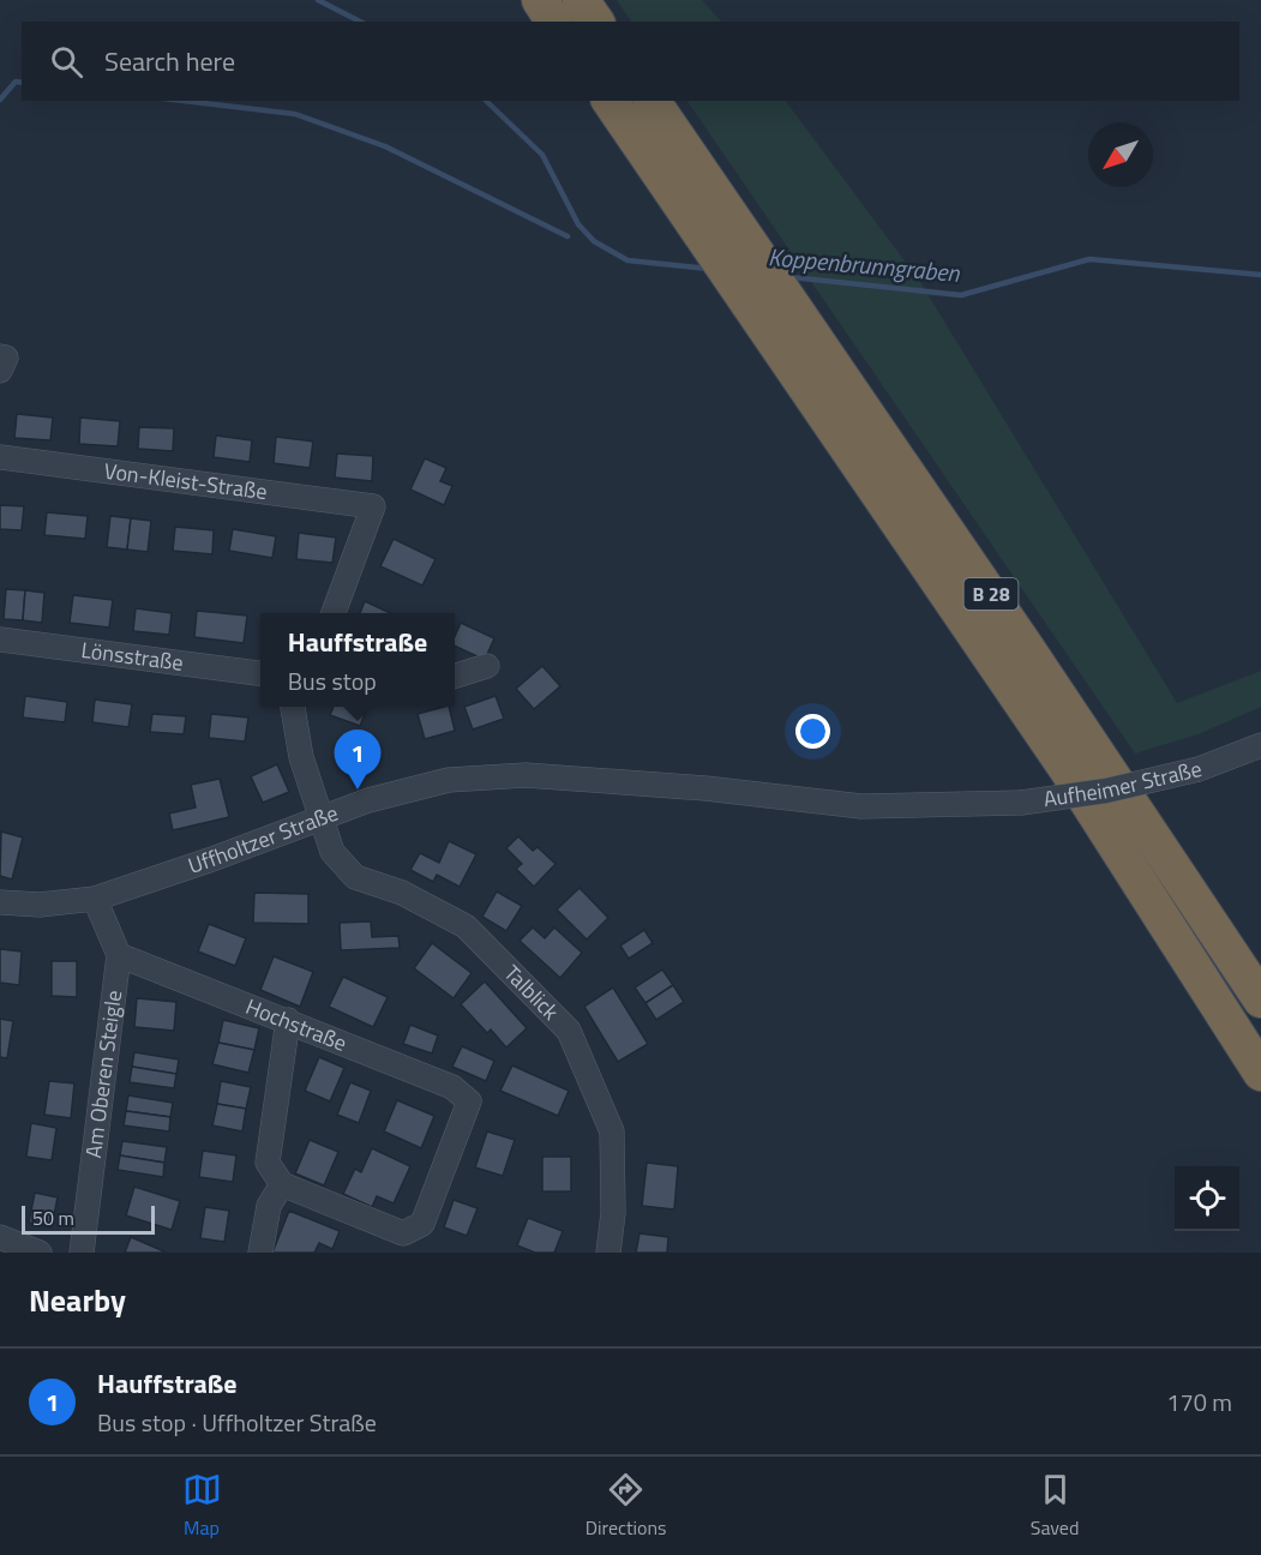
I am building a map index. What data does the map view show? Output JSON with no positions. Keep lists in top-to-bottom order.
{
  "streets": {
    "highway": ["B 28"],
    "street": [
      "Von-Kleist-Straße",
      "Lönsstraße",
      "Aufheimer Straße",
      "Uffholtzer Straße",
      "Talblick",
      "Hochstraße",
      "Am Oberen Steigle"
    ]
  },
  "crossings": [
    ["Aufheimer Straße", "Uffholtzer Straße"],
    ["Uffholtzer Straße", "Talblick"],
    ["Hochstraße", "Am Oberen Steigle"]
  ],
  "water": ["Koppenbrunngraben"],
  "scale_bar": "50 m",
  "north": "bottom left",
  "page": {
    "search": "Search here",
    "popup": ["Hauffstraße", "Bus stop"],
    "pins": "1",
    "scale": "50 m",
    "heading": "Nearby",
    "list": [
      {
        "mark": "1",
        "name": "Hauffstraße",
        "note": "Bus stop · Uffholtzer Straße",
        "value": "170 m"
      }
    ],
    "nav": ["Map", "Directions", "Saved"]
  }
}
